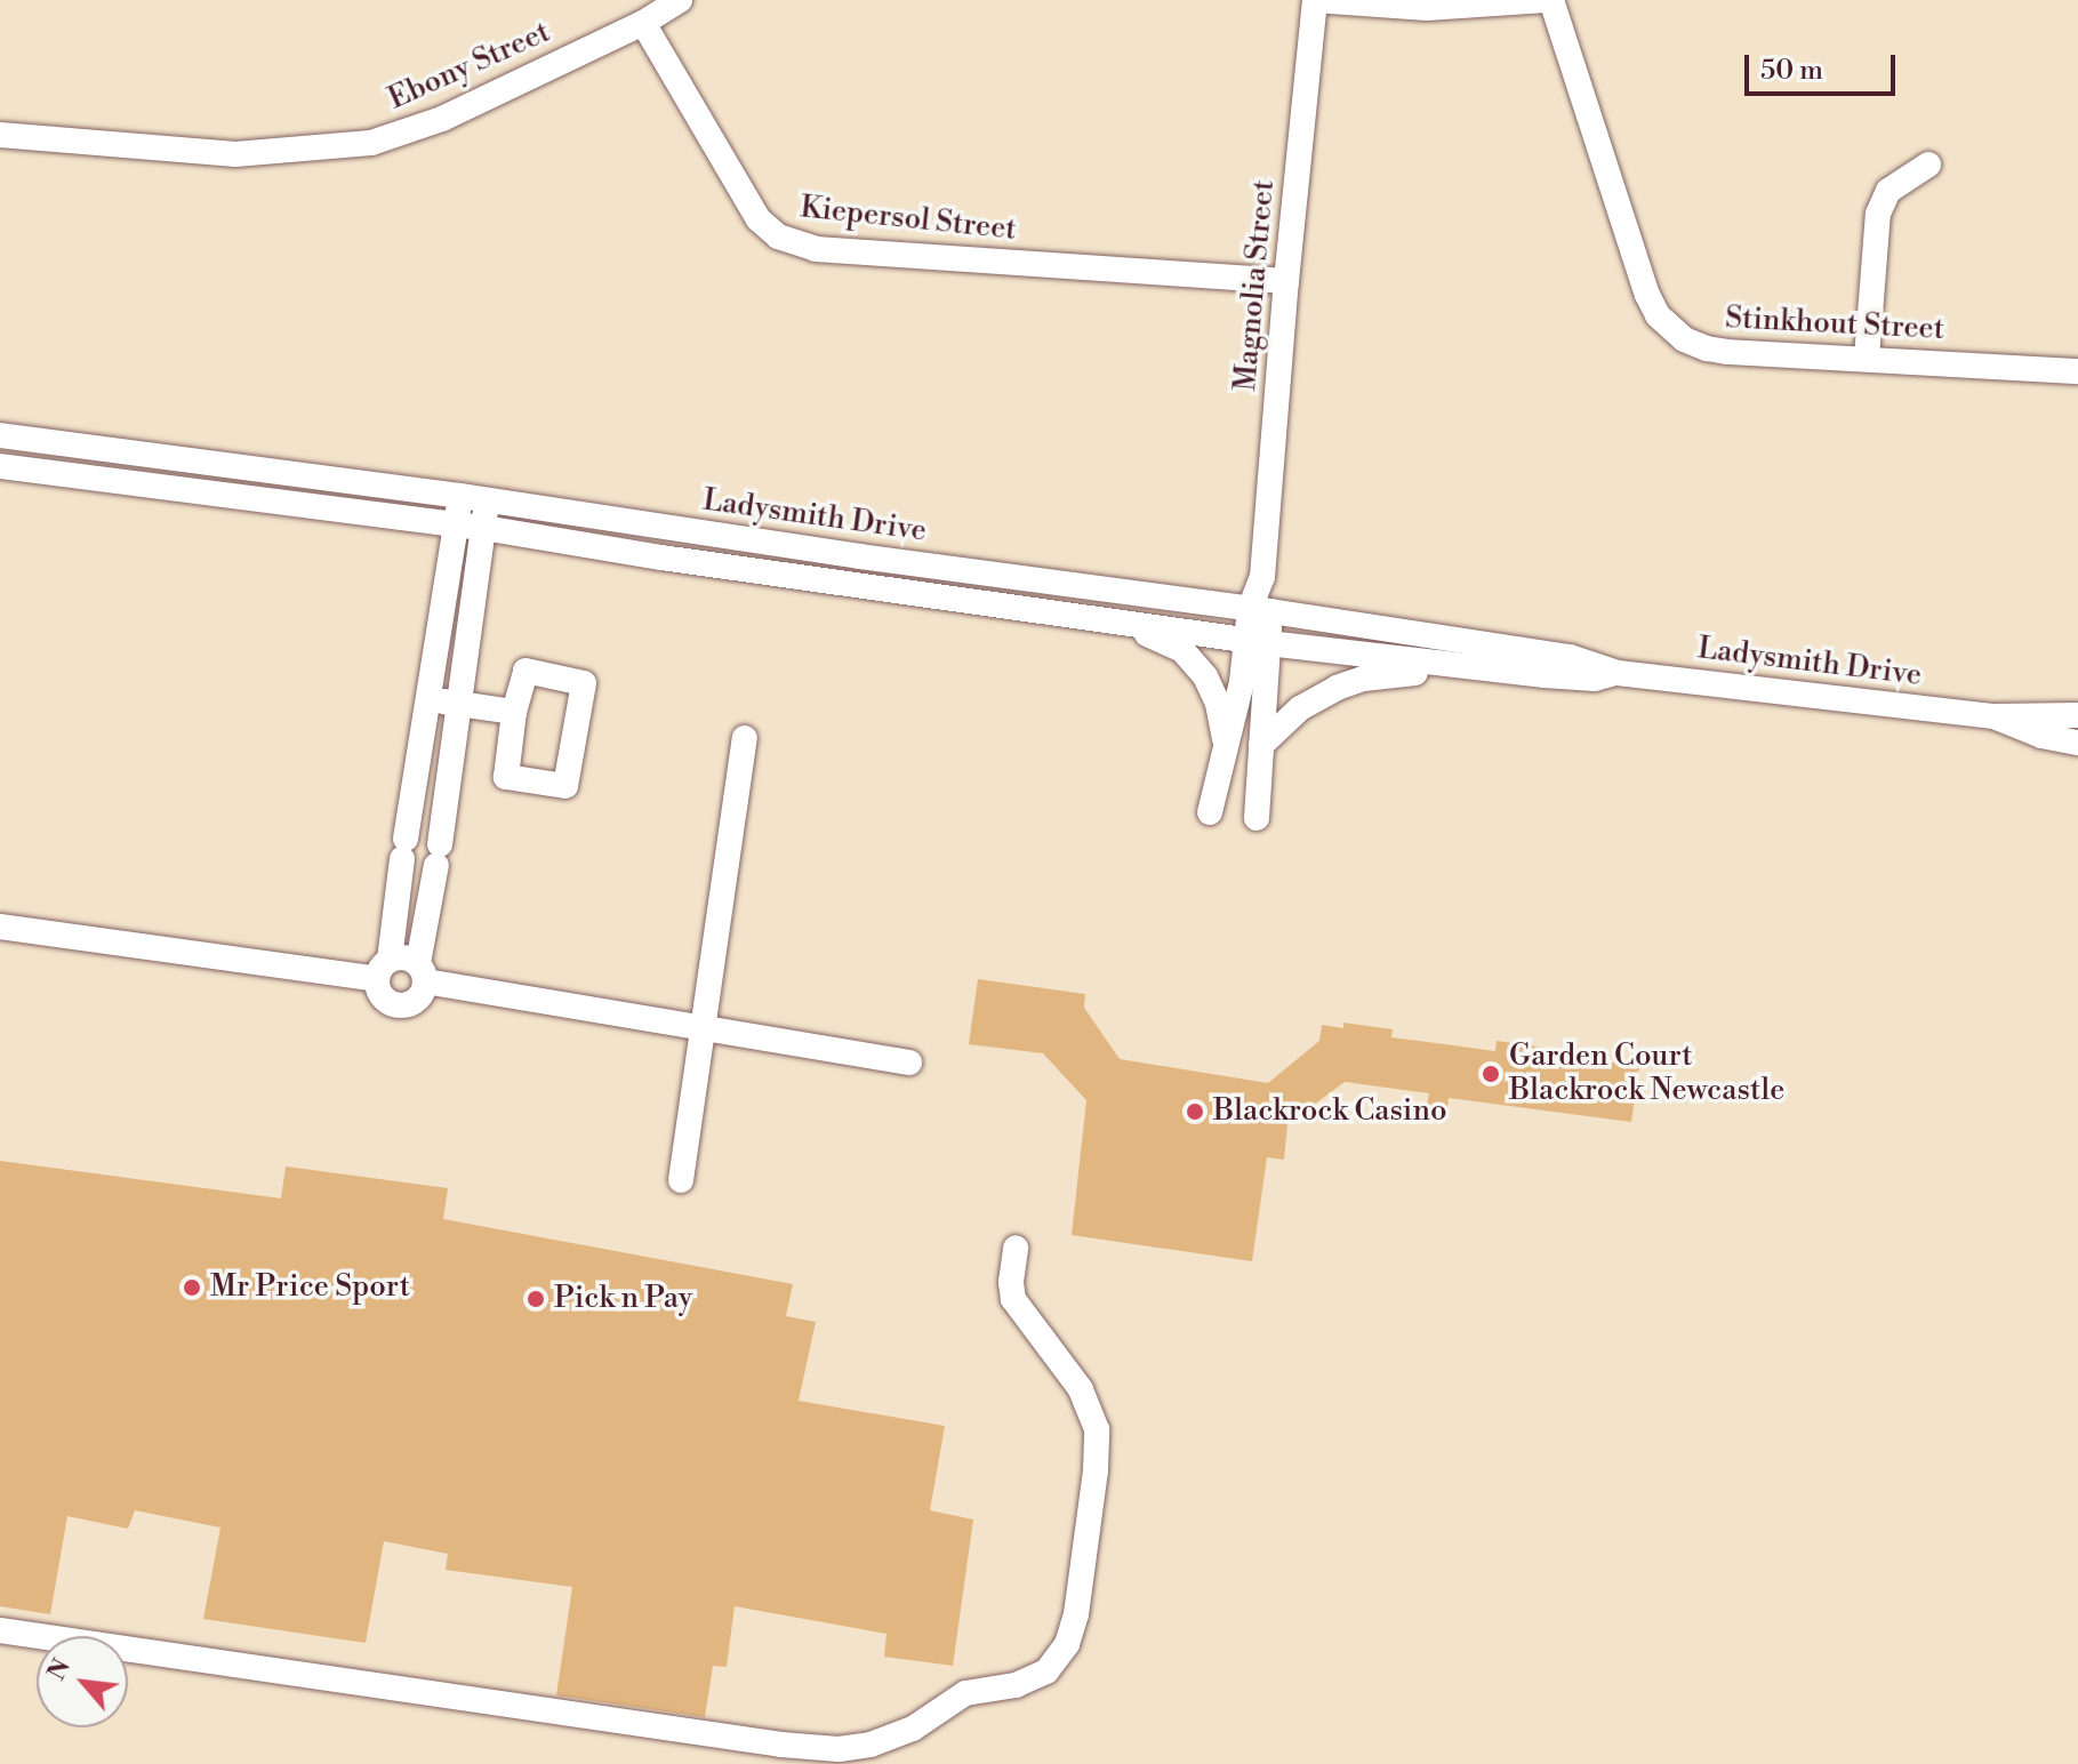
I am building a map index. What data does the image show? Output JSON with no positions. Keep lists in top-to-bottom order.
{
  "streets": {
    "street": [
      "Ebony Street",
      "Kiepersol Street",
      "Magnolia Street",
      "Stinkhout Street",
      "Ladysmith Drive"
    ]
  },
  "crossings": [
    ["Ebony Street", "Kiepersol Street"],
    ["Kiepersol Street", "Magnolia Street"],
    ["Magnolia Street", "Ladysmith Drive"]
  ],
  "places": [
    "Garden Court Blackrock Newcastle",
    "Blackrock Casino",
    "Mr Price Sport",
    "Pick n Pay"
  ],
  "scale_bar": "50 m",
  "north": "top left"
}
